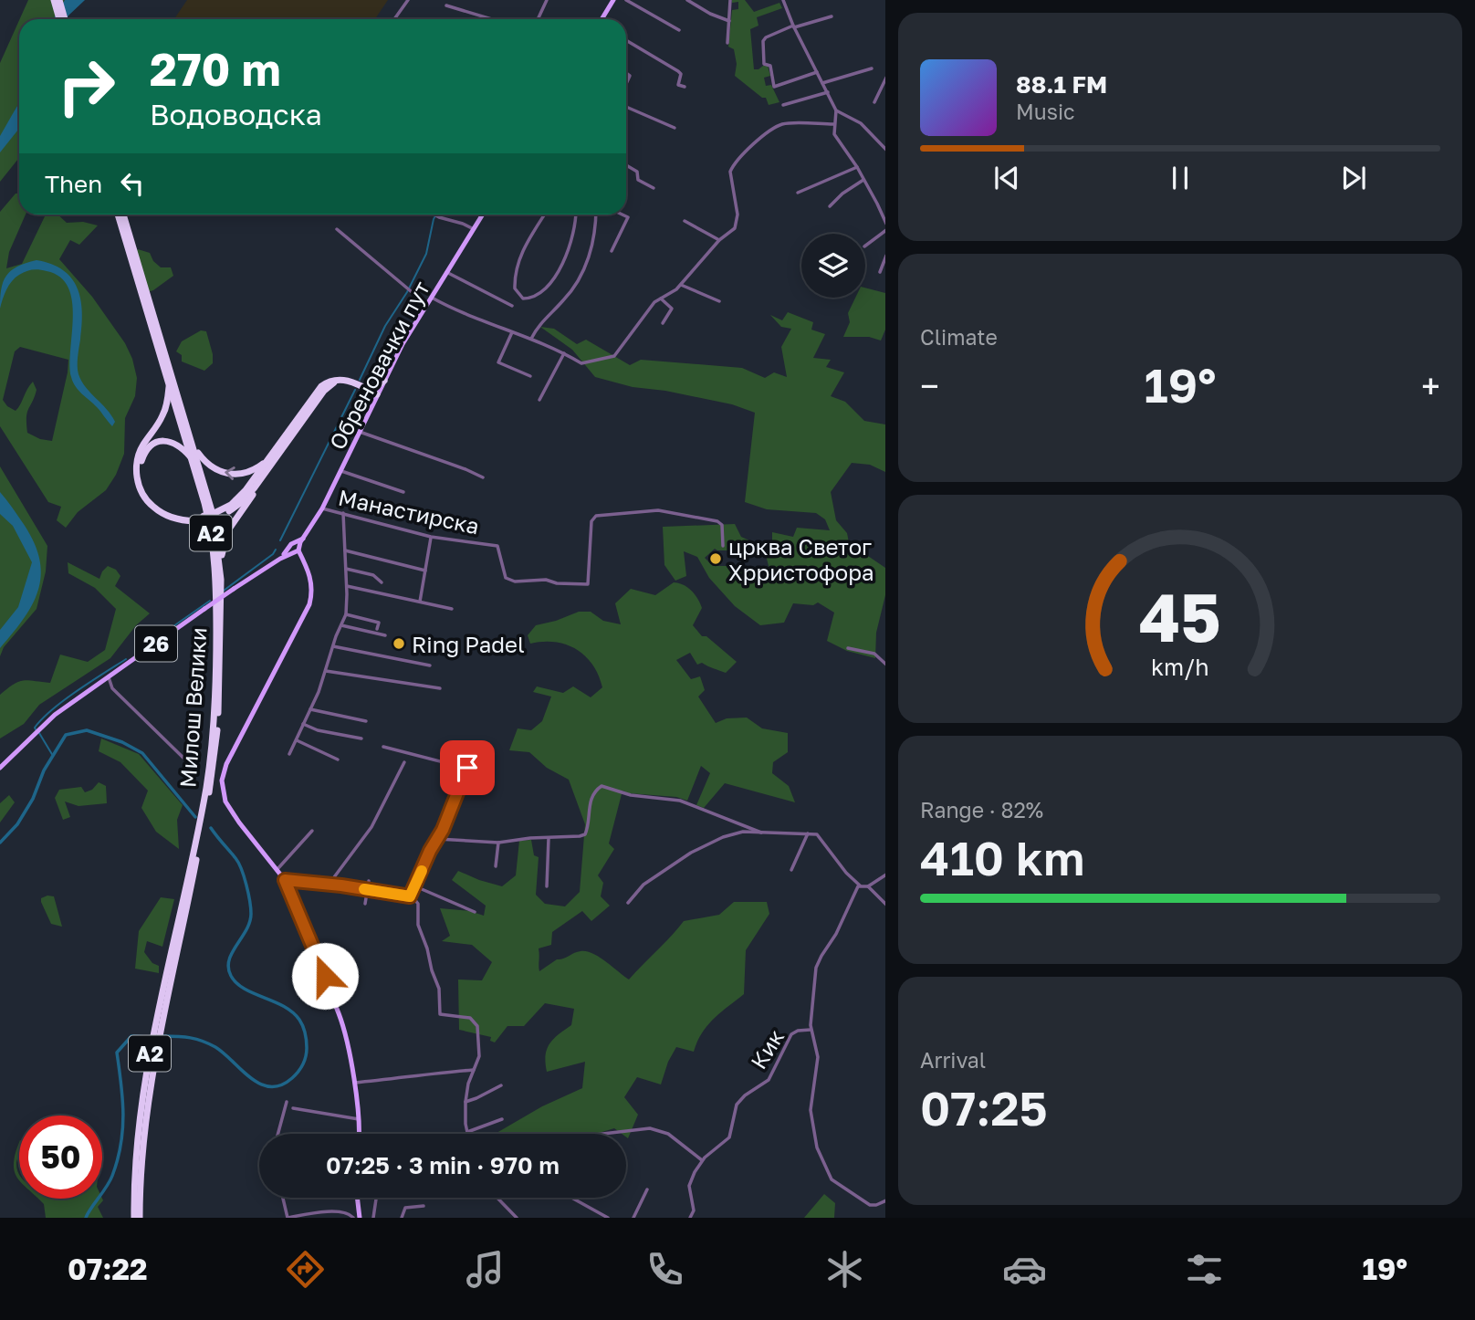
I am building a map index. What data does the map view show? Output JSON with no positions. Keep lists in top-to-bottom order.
{
  "streets": {
    "highway": ["A2", "Милош Велики"],
    "main road": ["Обреновачки пут", "26"],
    "street": ["Манастирска", "Кик"]
  },
  "crossings": [
    ["Обреновачки пут", "Манастирска"]
  ],
  "places": ["црква Светог Хрристофора", "Ring Padel"],
  "page": {
    "turn": ["270 m", "Водоводска"],
    "song": ["88.1 FM", "Music"],
    "then": "Then",
    "tile": [
      "Climate",
      ["Range · 82%", "410 km"],
      ["Arrival", "07:25"]
    ],
    "heat": ["−", "19°", "+"],
    "limit": "50",
    "trip": "07:25 · 3 min · 970 m",
    "tabs": ["07:22", "19°"],
    "gauge": ["45", "km/h"]
  }
}
